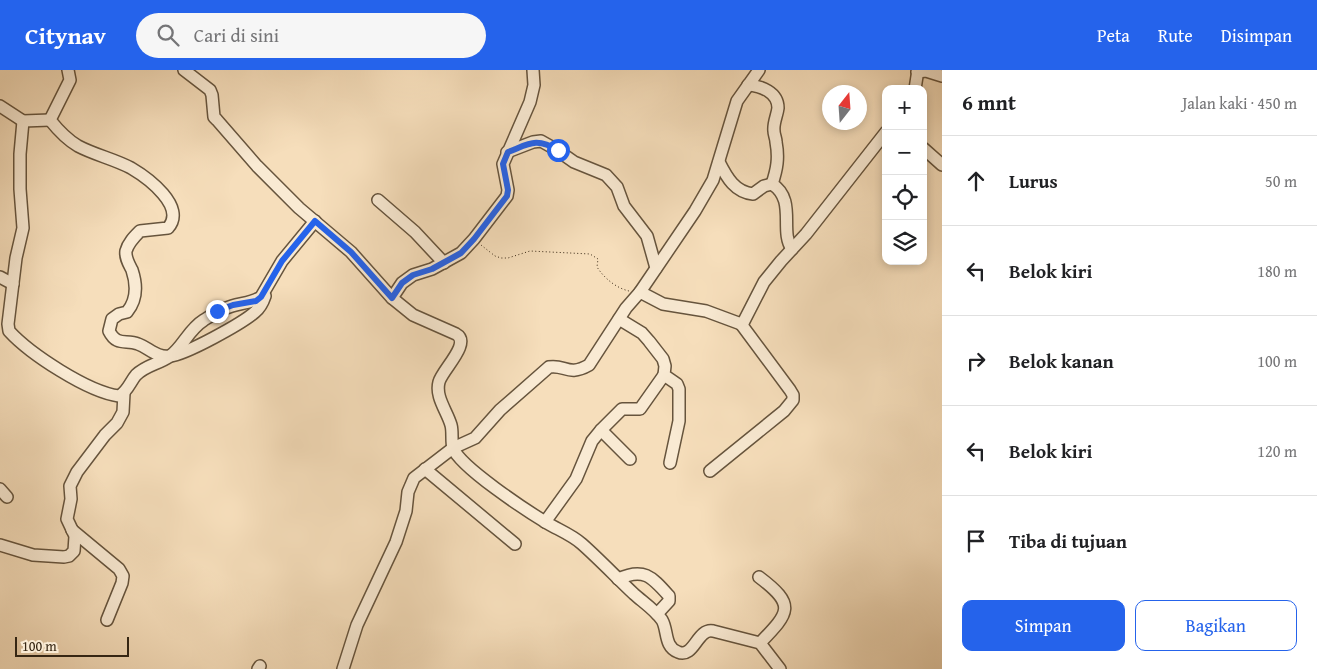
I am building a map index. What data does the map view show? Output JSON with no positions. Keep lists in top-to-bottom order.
{
  "scale_bar": "100 m",
  "north": "top",
  "page": {
    "header": "Citynav",
    "search": "Cari di sini",
    "nav": ["Peta", "Rute", "Disimpan"],
    "heading": ["6 mnt", "Jalan kaki · 450 m"],
    "map_buttons": ["+", "−"],
    "list": [
      ["Lurus", "50 m"],
      ["Belok kiri", "180 m"],
      ["Belok kanan", "100 m"],
      ["Belok kiri", "120 m"],
      "Tiba di tujuan"
    ],
    "buttons": ["Simpan", "Bagikan"],
    "scale": "100 m"
  }
}
